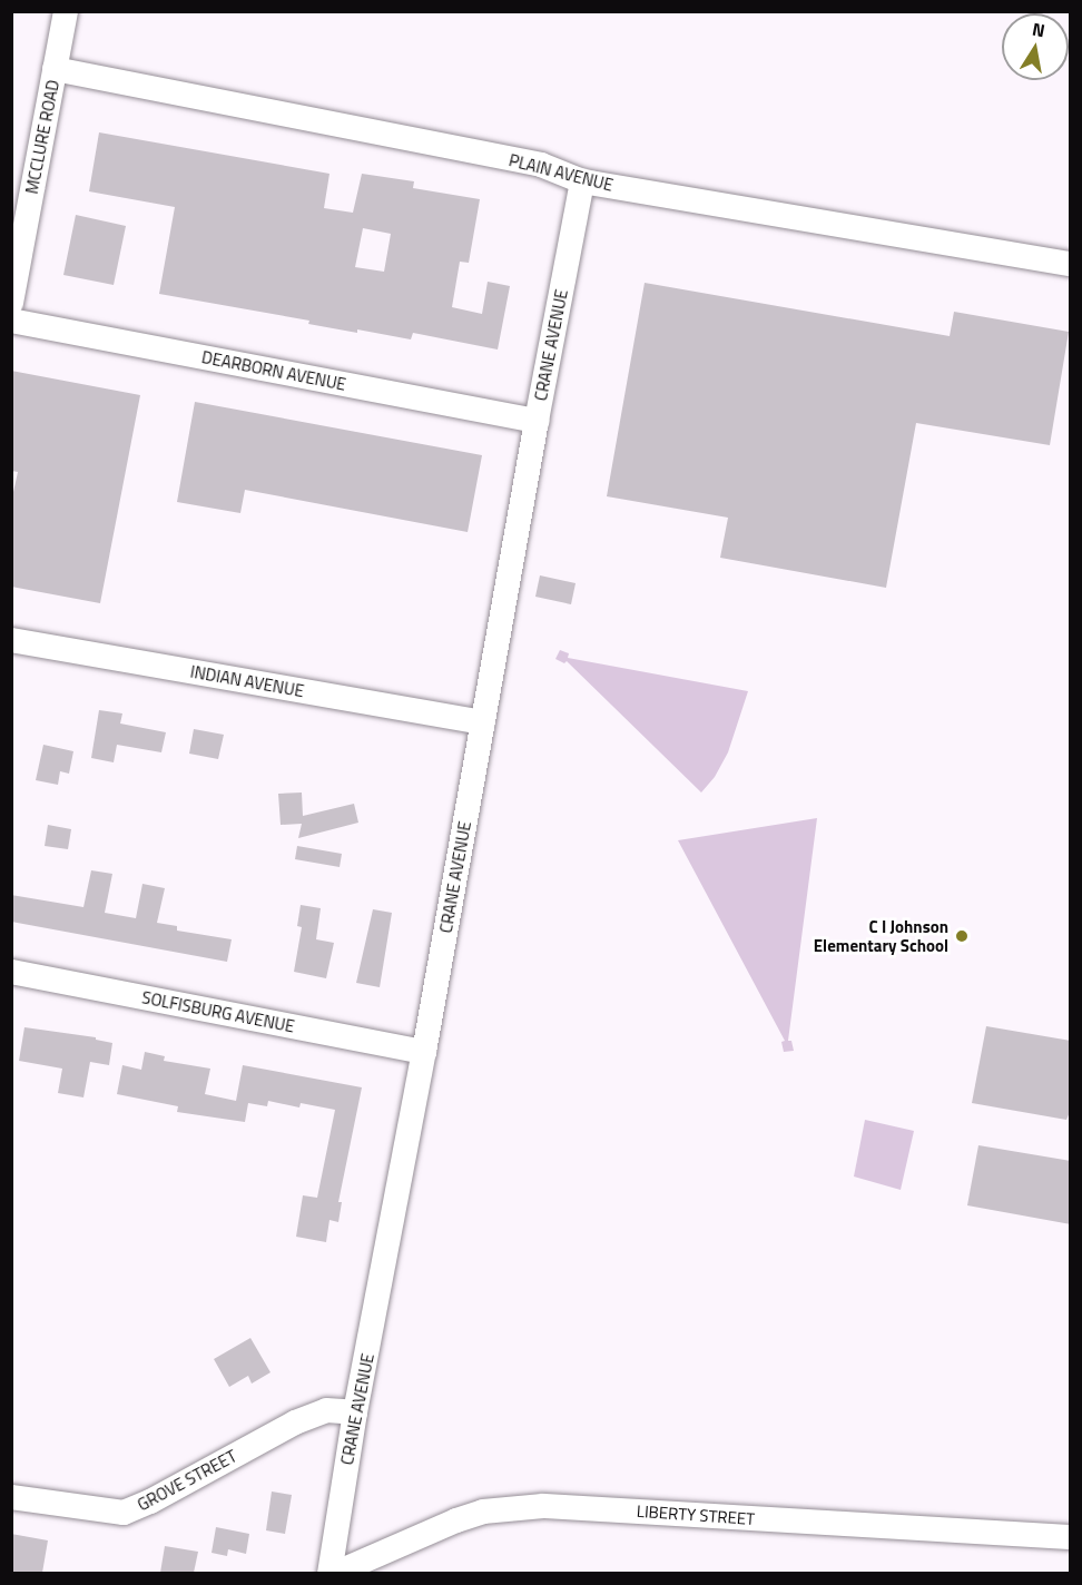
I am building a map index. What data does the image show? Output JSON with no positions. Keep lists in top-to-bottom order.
{
  "streets": {
    "street": [
      "MCCLURE ROAD",
      "PLAIN AVENUE",
      "CRANE AVENUE",
      "DEARBORN AVENUE",
      "INDIAN AVENUE",
      "SOLFISBURG AVENUE",
      "GROVE STREET",
      "LIBERTY STREET"
    ]
  },
  "crossings": [
    ["MCCLURE ROAD", "PLAIN AVENUE"],
    ["PLAIN AVENUE", "CRANE AVENUE"],
    ["CRANE AVENUE", "DEARBORN AVENUE"],
    ["CRANE AVENUE", "INDIAN AVENUE"],
    ["CRANE AVENUE", "SOLFISBURG AVENUE"],
    ["CRANE AVENUE", "GROVE STREET"],
    ["CRANE AVENUE", "LIBERTY STREET"]
  ],
  "places": ["C I Johnson Elementary School"],
  "north": "top"
}
